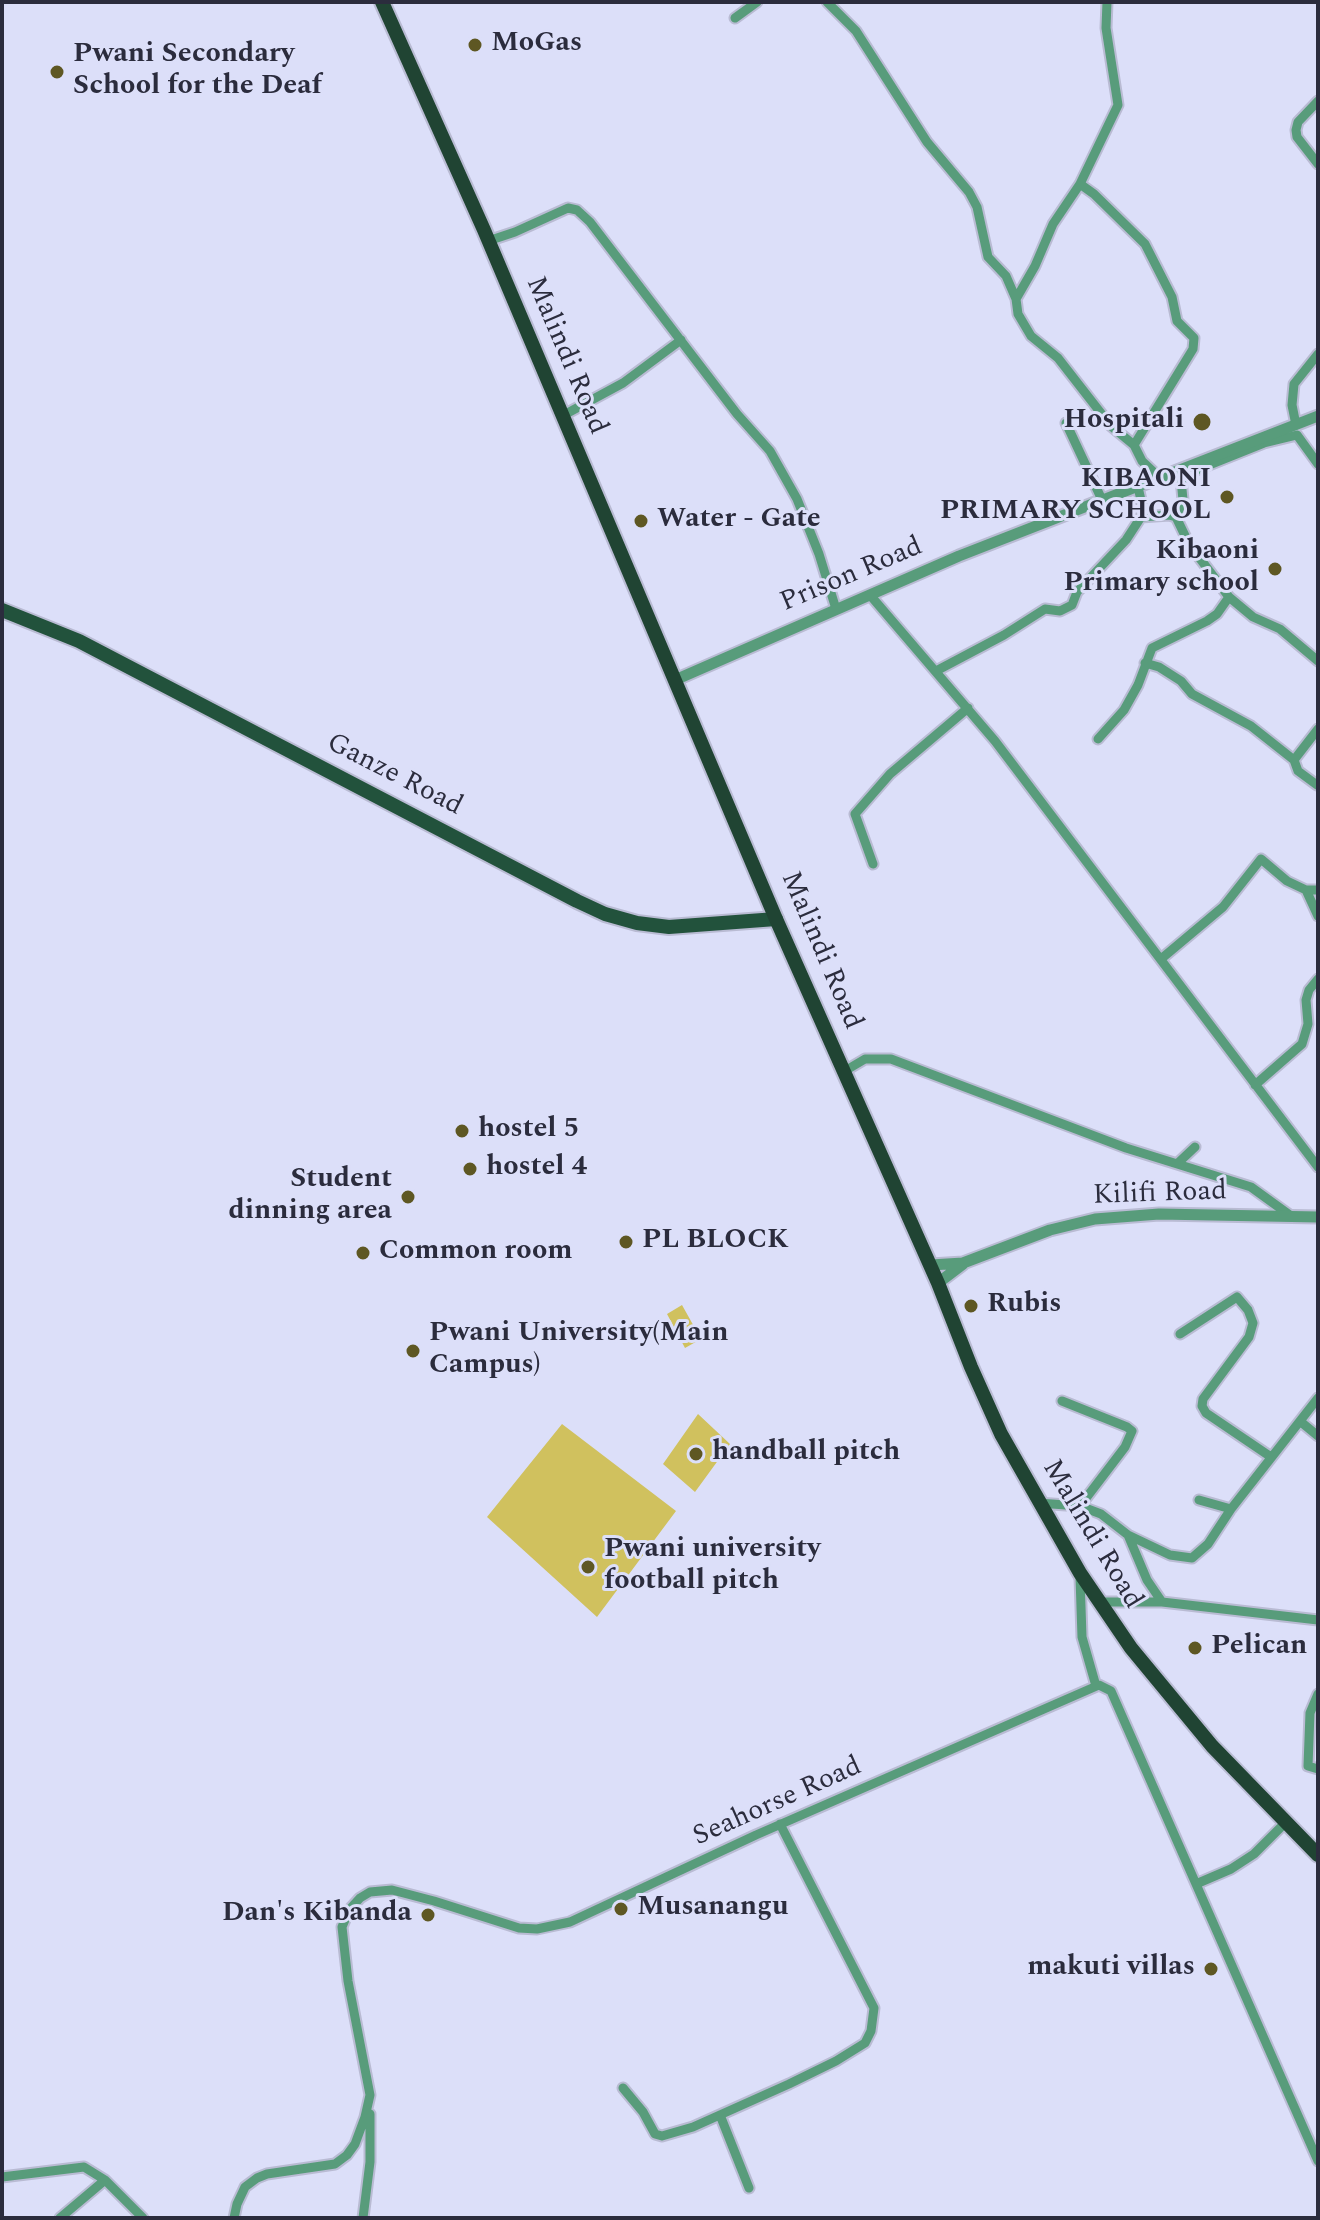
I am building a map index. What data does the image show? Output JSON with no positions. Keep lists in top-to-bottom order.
{
  "streets": {
    "highway": ["Malindi Road"],
    "main road": ["Ganze Road"],
    "street": ["Prison Road", "Kilifi Road", "Seahorse Road"]
  },
  "crossings": [
    ["Malindi Road", "Prison Road"],
    ["Malindi Road", "Ganze Road"],
    ["Malindi Road", "Kilifi Road"]
  ],
  "places": [
    "MoGas",
    "Pwani Secondary School for the Deaf",
    "Hospitali",
    "KIBAONI PRIMARY SCHOOL",
    "Water - Gate",
    "Kibaoni Primary school",
    "hostel 5",
    "hostel 4",
    "Student dinning area",
    "PL BLOCK",
    "Common room",
    "Rubis",
    "Pwani University(Main Campus)",
    "handball pitch",
    "Pwani university football pitch",
    "Pelican",
    "Musanangu",
    "Dan's Kibanda",
    "makuti villas"
  ]
}
